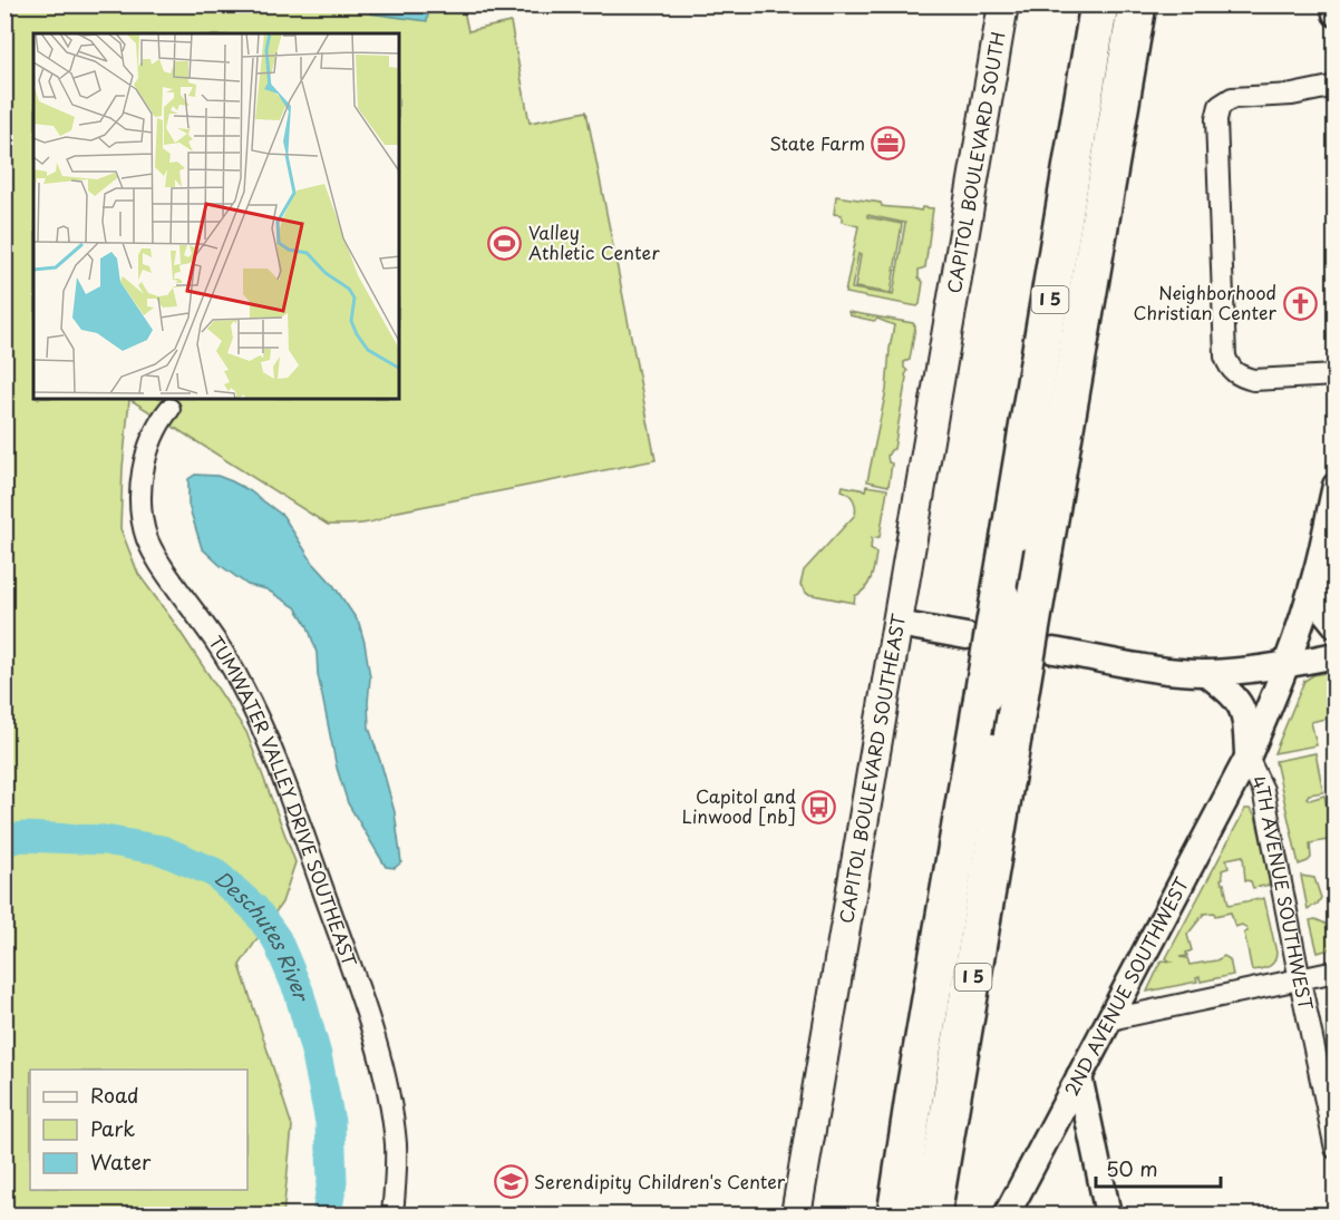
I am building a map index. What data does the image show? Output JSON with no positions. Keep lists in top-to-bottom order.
{
  "streets": {
    "highway": ["I 5"],
    "main road": ["CAPITOL BOULEVARD SOUTH", "CAPITOL BOULEVARD SOUTHEAST"],
    "street": ["TUMWATER VALLEY DRIVE SOUTHEAST", "4TH AVENUE SOUTHWEST", "2ND AVENUE SOUTHWEST"]
  },
  "crossings": [
    ["CAPITOL BOULEVARD SOUTH", "CAPITOL BOULEVARD SOUTHEAST"],
    ["4TH AVENUE SOUTHWEST", "2ND AVENUE SOUTHWEST"]
  ],
  "water": ["Deschutes River"],
  "places": {
    "office": ["State Farm"],
    "sports": ["Valley Athletic Center"],
    "church": ["Neighborhood Christian Center"],
    "bus stop": ["Capitol and Linwood [nb]"],
    "school or university": ["Serendipity Children's Center"]
  },
  "legend": ["Road", "Park", "Water"],
  "scale_bar": "50 m"
}
